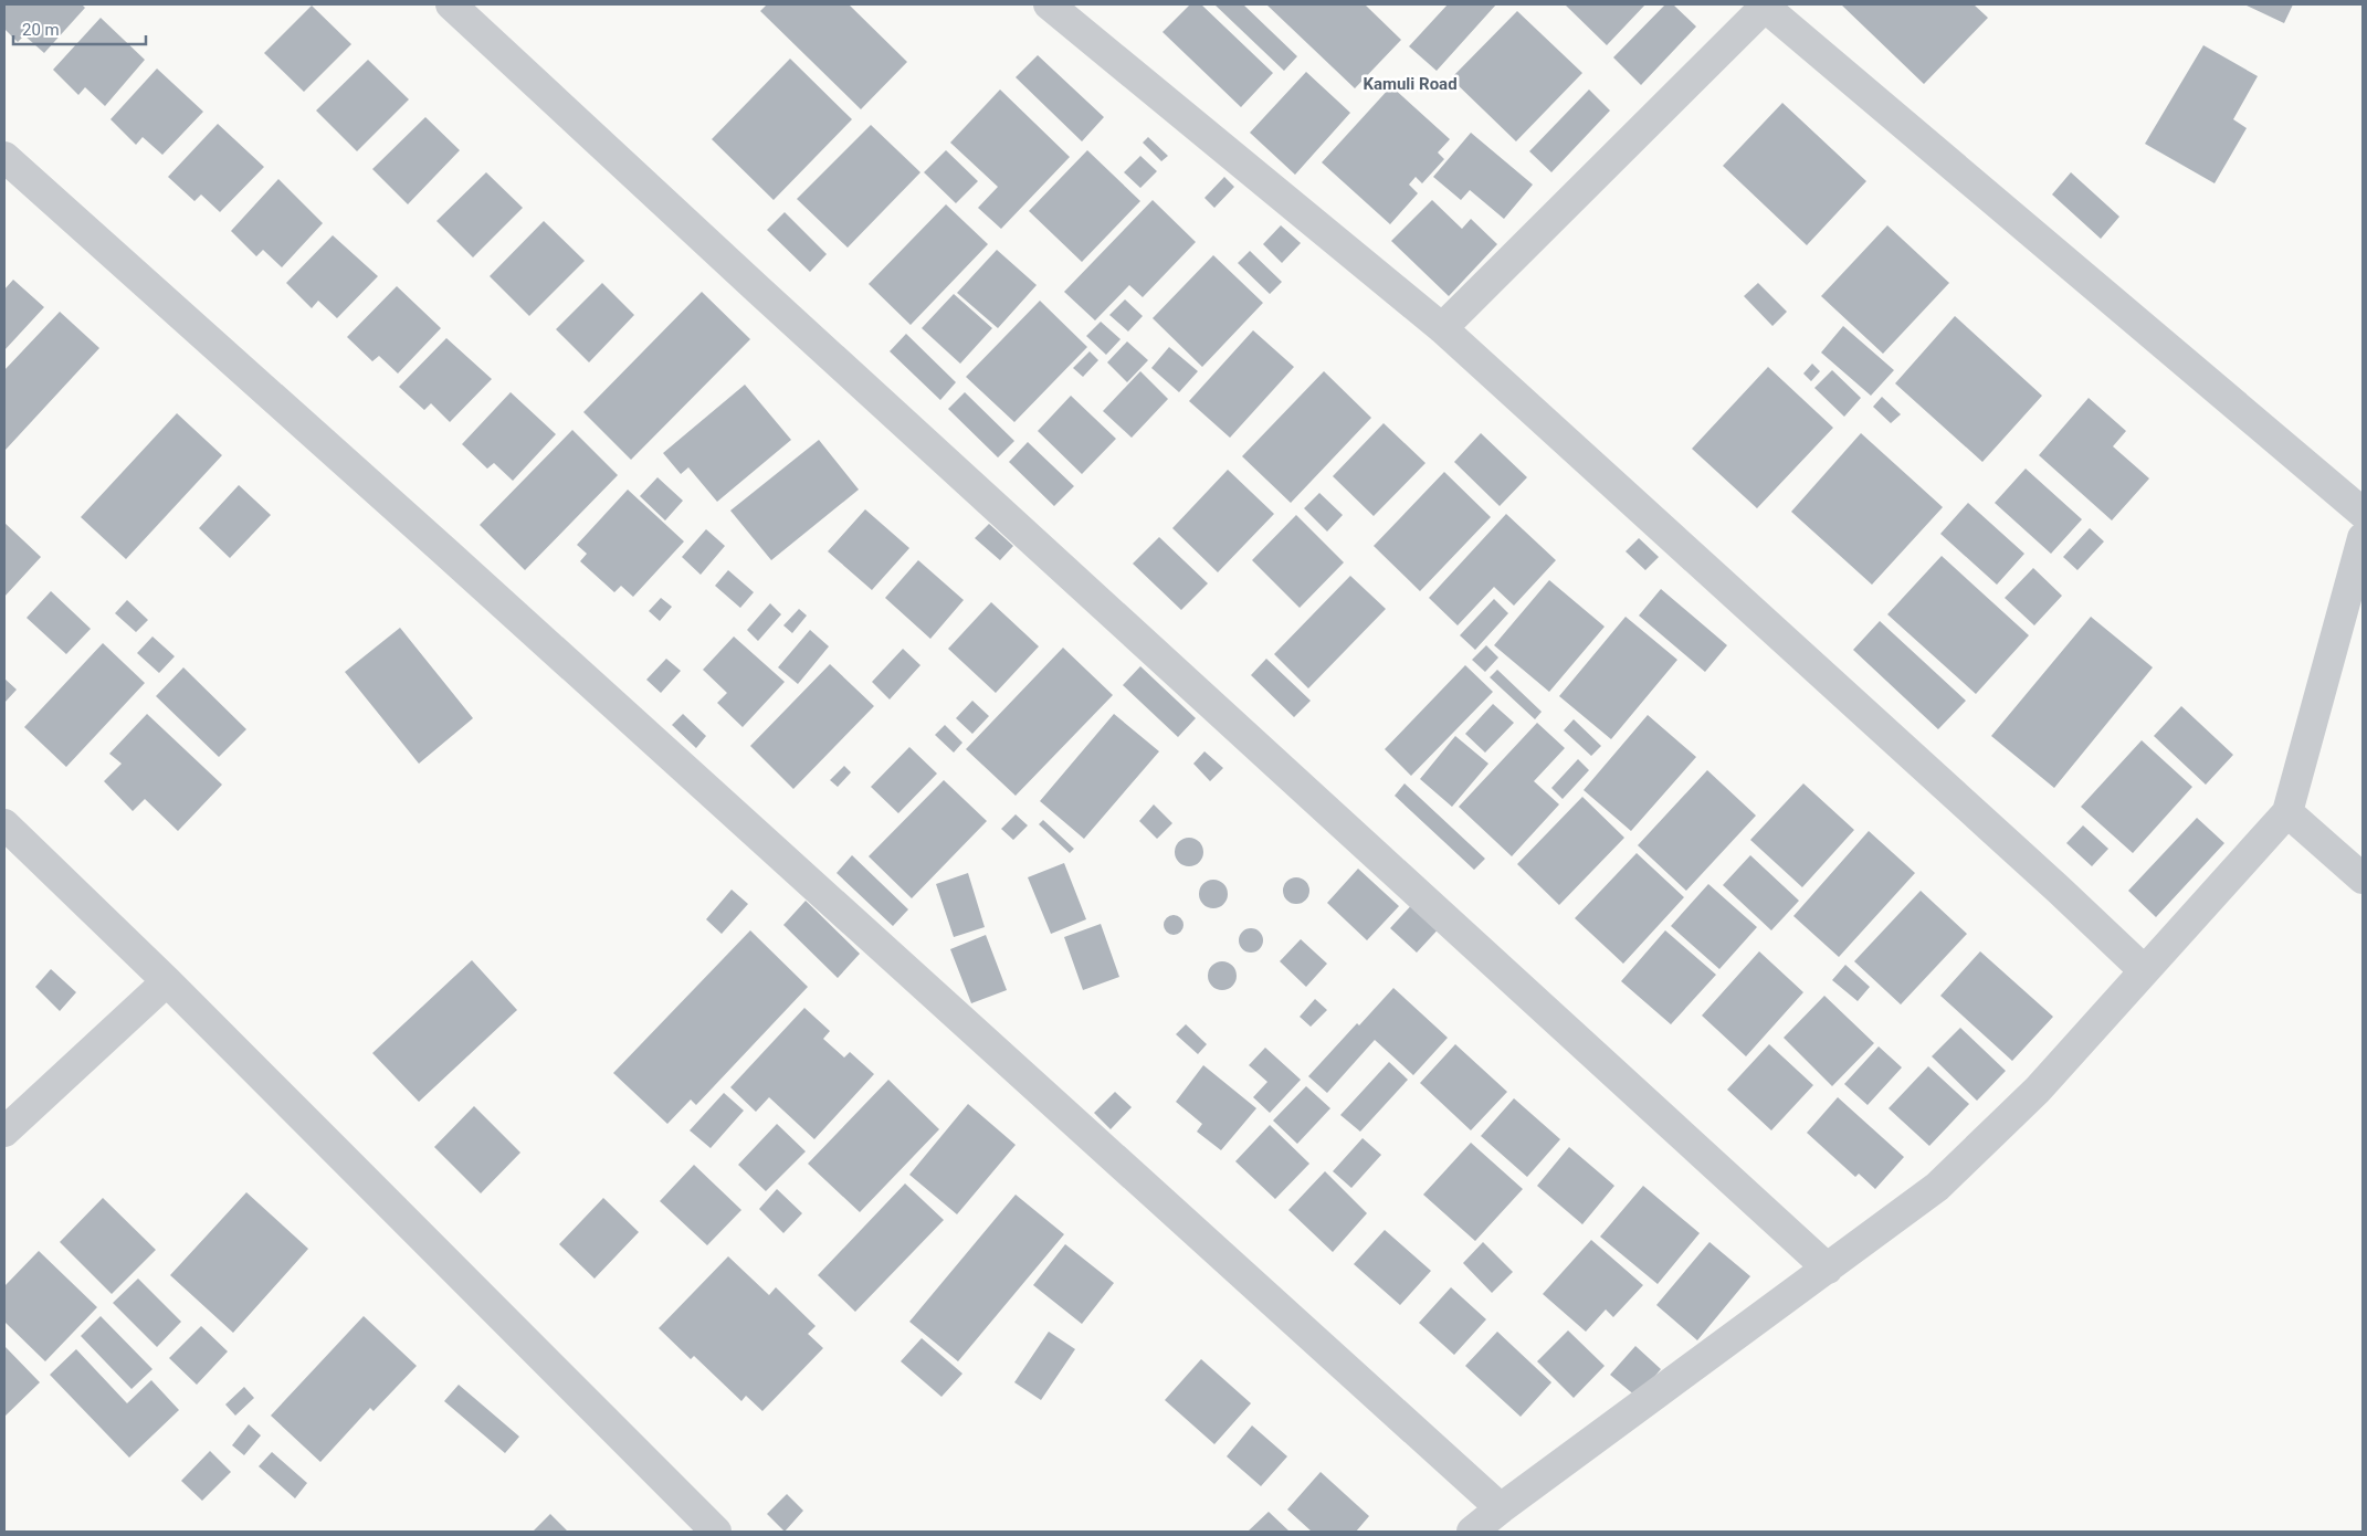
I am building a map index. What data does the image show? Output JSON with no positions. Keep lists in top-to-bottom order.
{
  "districts": ["Kamuli Road"],
  "scale_bar": "20 m"
}
